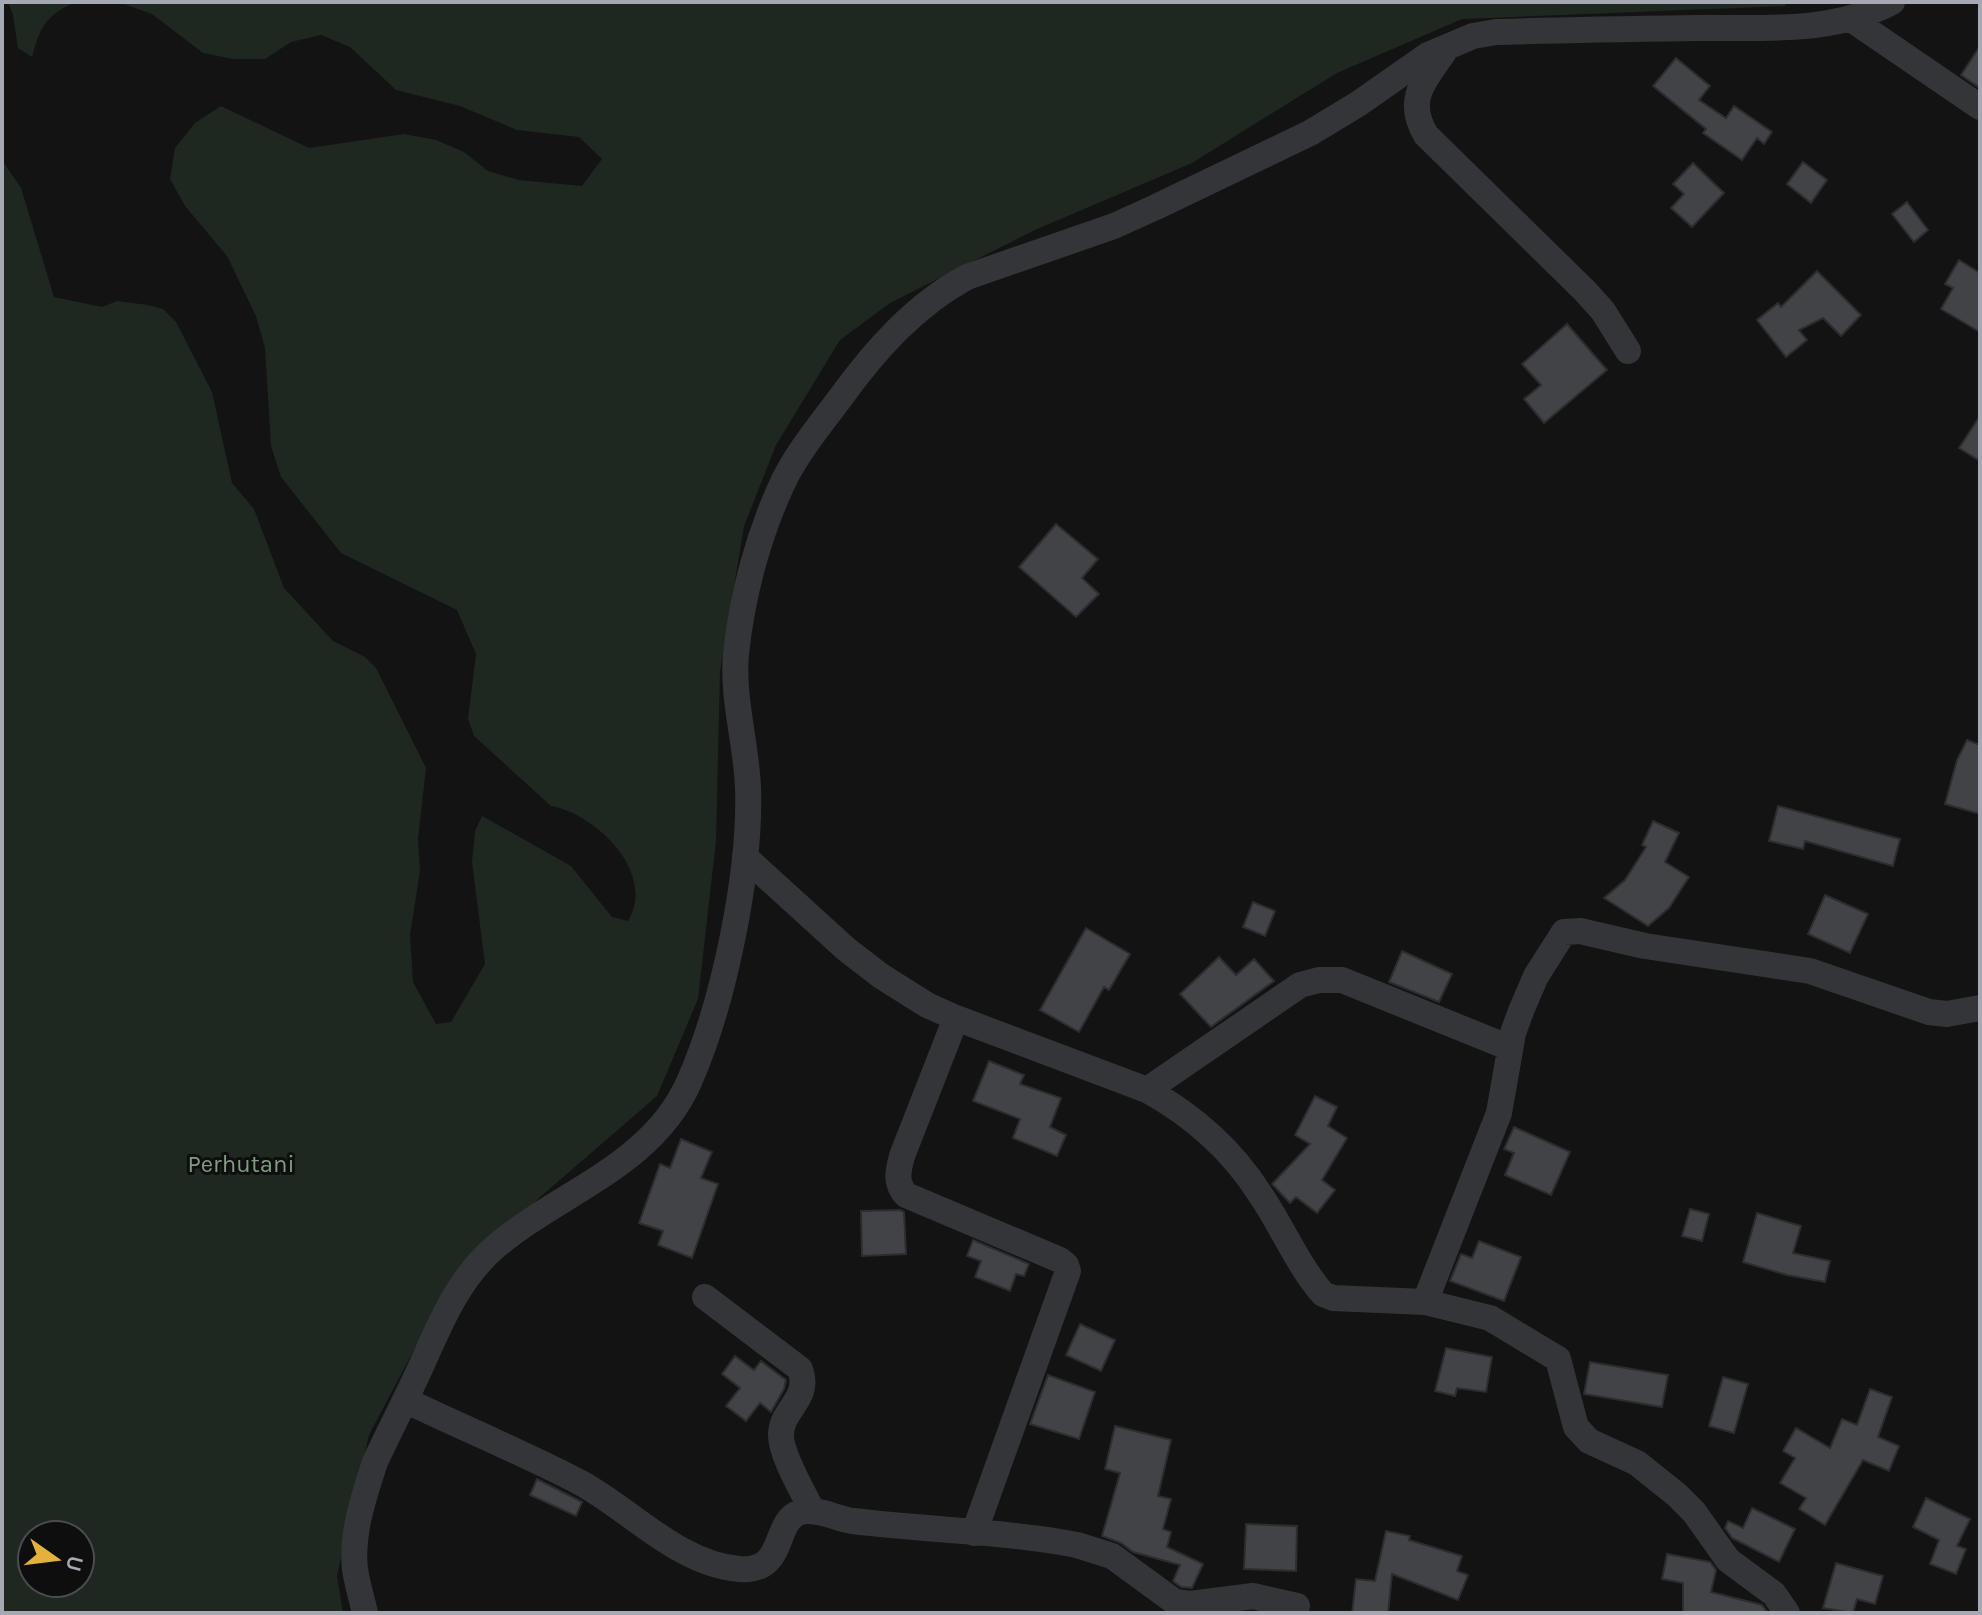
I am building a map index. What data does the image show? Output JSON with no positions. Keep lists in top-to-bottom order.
{
  "parks": ["Perhutani"],
  "north": "right"
}
